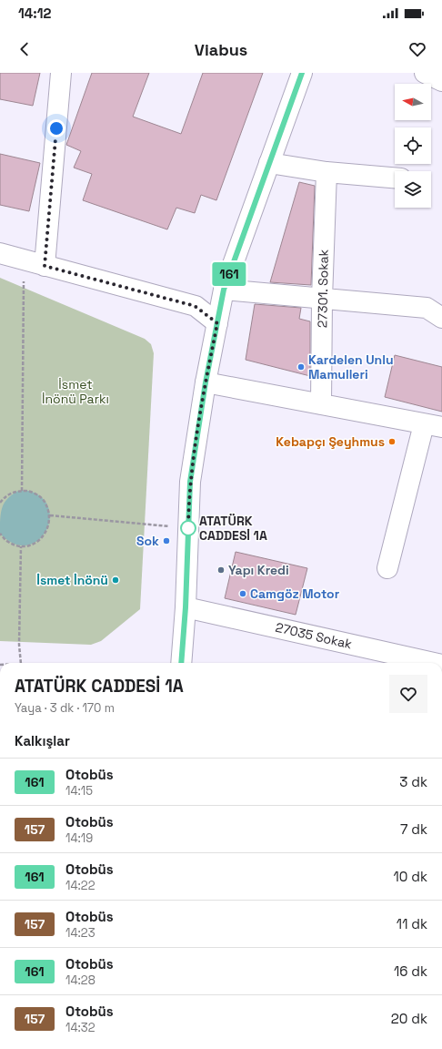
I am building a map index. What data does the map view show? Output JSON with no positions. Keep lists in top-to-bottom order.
{
  "streets": {
    "street": ["27301. Sokak", "27035 Sokak"]
  },
  "parks": ["İsmet İnönü Parkı"],
  "places": [
    "Kardelen Unlu Mamulleri",
    "Kebapçı Şeyhmus",
    "ATATÜRK CADDESİ 1A",
    "Sok",
    "Yapı Kredi",
    "İsmet İnönü",
    "Camgöz Motor"
  ],
  "lines": ["bus line 161"],
  "north": "left",
  "page": {
    "status": "14:12",
    "header": "Viabus",
    "on_map": "161",
    "heading": [
      ["ATATÜRK CADDESİ 1A", "Yaya · 3 dk · 170 m"],
      "Kalkışlar"
    ],
    "list": [
      {
        "mark": "161",
        "name": "Otobüs",
        "note": "14:15",
        "value": "3 dk"
      },
      {
        "mark": "157",
        "name": "Otobüs",
        "note": "14:19",
        "value": "7 dk"
      },
      {
        "mark": "161",
        "name": "Otobüs",
        "note": "14:22",
        "value": "10 dk"
      },
      {
        "mark": "157",
        "name": "Otobüs",
        "note": "14:23",
        "value": "11 dk"
      },
      {
        "mark": "161",
        "name": "Otobüs",
        "note": "14:28",
        "value": "16 dk"
      },
      {
        "mark": "157",
        "name": "Otobüs",
        "note": "14:32",
        "value": "20 dk"
      }
    ]
  }
}
